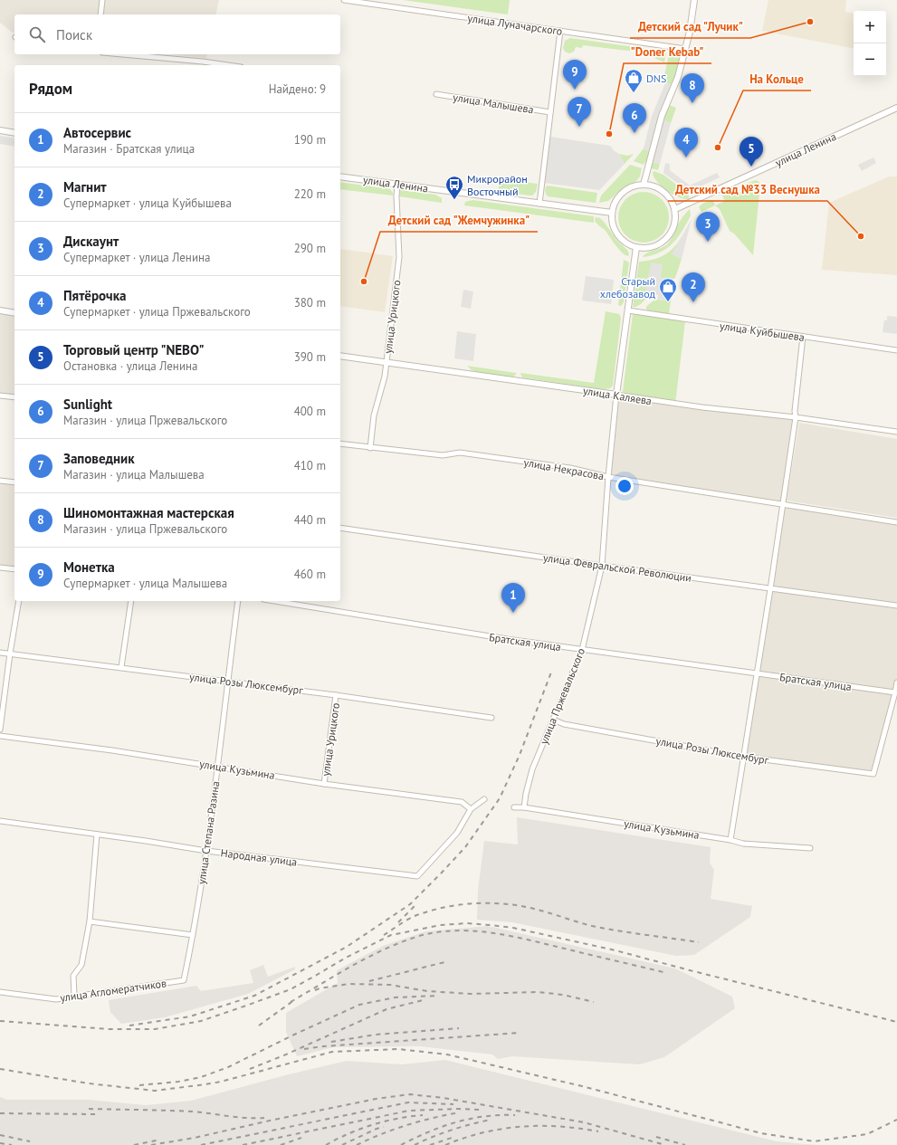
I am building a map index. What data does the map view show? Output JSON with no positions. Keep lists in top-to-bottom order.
{
  "streets": {
    "street": [
      "улица Луначарского",
      "улица Малышева",
      "улица Ленина",
      "улица Урицкого",
      "улица Куйбышева",
      "улица Каляева",
      "улица Некрасова",
      "улица Февральской Революции",
      "Братская улица",
      "улица Розы Люксембург",
      "улица Пржевальского",
      "улица Кузьмина",
      "улица Степана Разина",
      "Народная улица",
      "улица Агломератчиков"
    ]
  },
  "crossings": [
    ["улица Ленина", "улица Урицкого"],
    ["улица Ленина", "улица Пржевальского"],
    ["улица Урицкого", "улица Каляева"],
    ["улица Урицкого", "улица Некрасова"],
    ["улица Урицкого", "улица Розы Люксембург"],
    ["улица Урицкого", "улица Кузьмина"],
    ["улица Куйбышева", "улица Пржевальского"],
    ["улица Каляева", "улица Пржевальского"],
    ["улица Некрасова", "улица Пржевальского"],
    ["улица Февральской Революции", "улица Пржевальского"],
    ["Братская улица", "улица Розы Люксембург"],
    ["Братская улица", "улица Пржевальского"],
    ["улица Розы Люксембург", "улица Пржевальского"],
    ["улица Розы Люксембург", "улица Степана Разина"],
    ["улица Пржевальского", "улица Кузьмина"],
    ["улица Кузьмина", "улица Степана Разина"],
    ["улица Кузьмина", "Народная улица"],
    ["улица Степана Разина", "Народная улица"],
    ["улица Степана Разина", "улица Агломератчиков"]
  ],
  "places": {
    "other": [
      "Детский сад \"Лучик\"",
      "\"Doner Kebab\"",
      "На Кольце",
      "Детский сад №33 Веснушка",
      "Детский сад \"Жемчужинка\""
    ],
    "shop": ["DNS", "Старый хлебозавод"],
    "bus stop": ["Микрорайон Восточный"]
  },
  "page": {
    "map_buttons": ["+", "−"],
    "search": "Поиск",
    "pins": [
      "9",
      "8",
      "7",
      "6",
      "4",
      "5",
      "3",
      "2",
      "1"
    ],
    "heading": ["Рядом", "Найдено: 9"],
    "list": [
      {
        "mark": "1",
        "name": "Автосервис",
        "note": "Магазин · Братская улица",
        "value": "190 m"
      },
      {
        "mark": "2",
        "name": "Магнит",
        "note": "Супермаркет · улица Куйбышева",
        "value": "220 m"
      },
      {
        "mark": "3",
        "name": "Дискаунт",
        "note": "Супермаркет · улица Ленина",
        "value": "290 m"
      },
      {
        "mark": "4",
        "name": "Пятёрочка",
        "note": "Супермаркет · улица Пржевальского",
        "value": "380 m"
      },
      {
        "mark": "5",
        "name": "Торговый центр \"NEBO\"",
        "note": "Остановка · улица Ленина",
        "value": "390 m"
      },
      {
        "mark": "6",
        "name": "Sunlight",
        "note": "Магазин · улица Пржевальского",
        "value": "400 m"
      },
      {
        "mark": "7",
        "name": "Заповедник",
        "note": "Магазин · улица Малышева",
        "value": "410 m"
      },
      {
        "mark": "8",
        "name": "Шиномонтажная мастерская",
        "note": "Магазин · улица Пржевальского",
        "value": "440 m"
      },
      {
        "mark": "9",
        "name": "Монетка",
        "note": "Супермаркет · улица Малышева",
        "value": "460 m"
      }
    ]
  }
}
